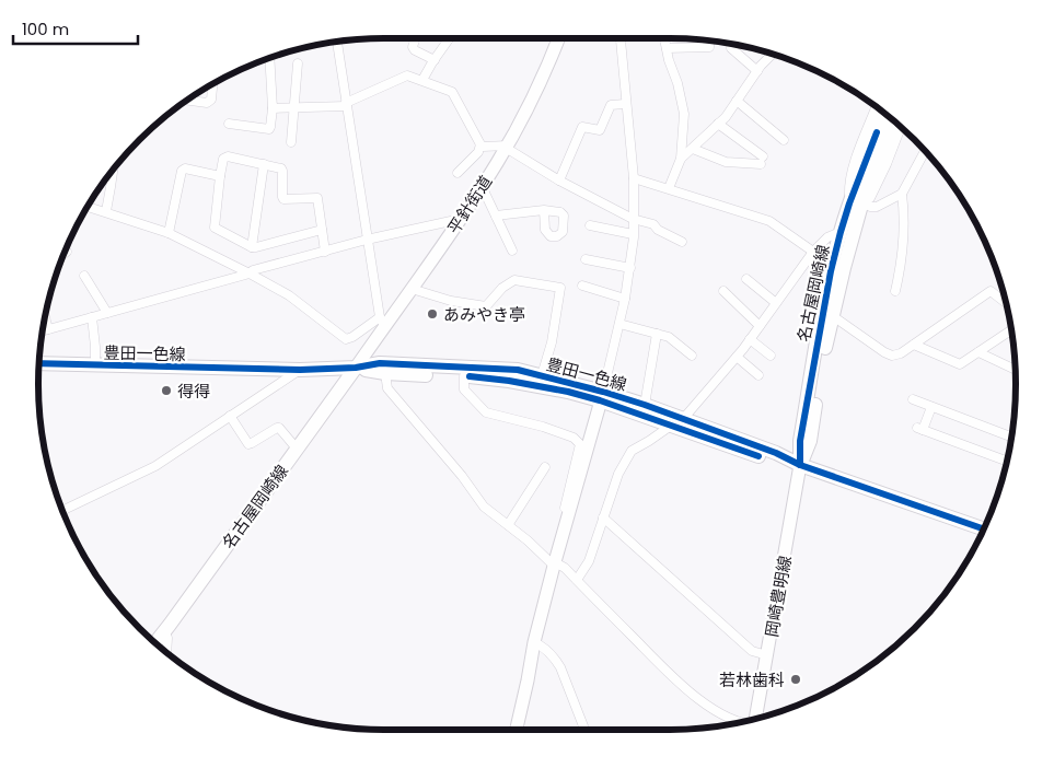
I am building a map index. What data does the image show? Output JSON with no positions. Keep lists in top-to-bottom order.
{
  "streets": {
    "main road": ["名古屋岡崎線", "豊田一色線"],
    "street": ["平針街道", "岡崎豊明線"]
  },
  "crossings": [
    ["平針街道", "名古屋岡崎線"],
    ["平針街道", "豊田一色線"],
    ["名古屋岡崎線", "豊田一色線"],
    ["名古屋岡崎線", "岡崎豊明線"],
    ["豊田一色線", "岡崎豊明線"]
  ],
  "places": ["あみやき亭", "得得", "若林歯科"],
  "scale_bar": "100 m"
}
